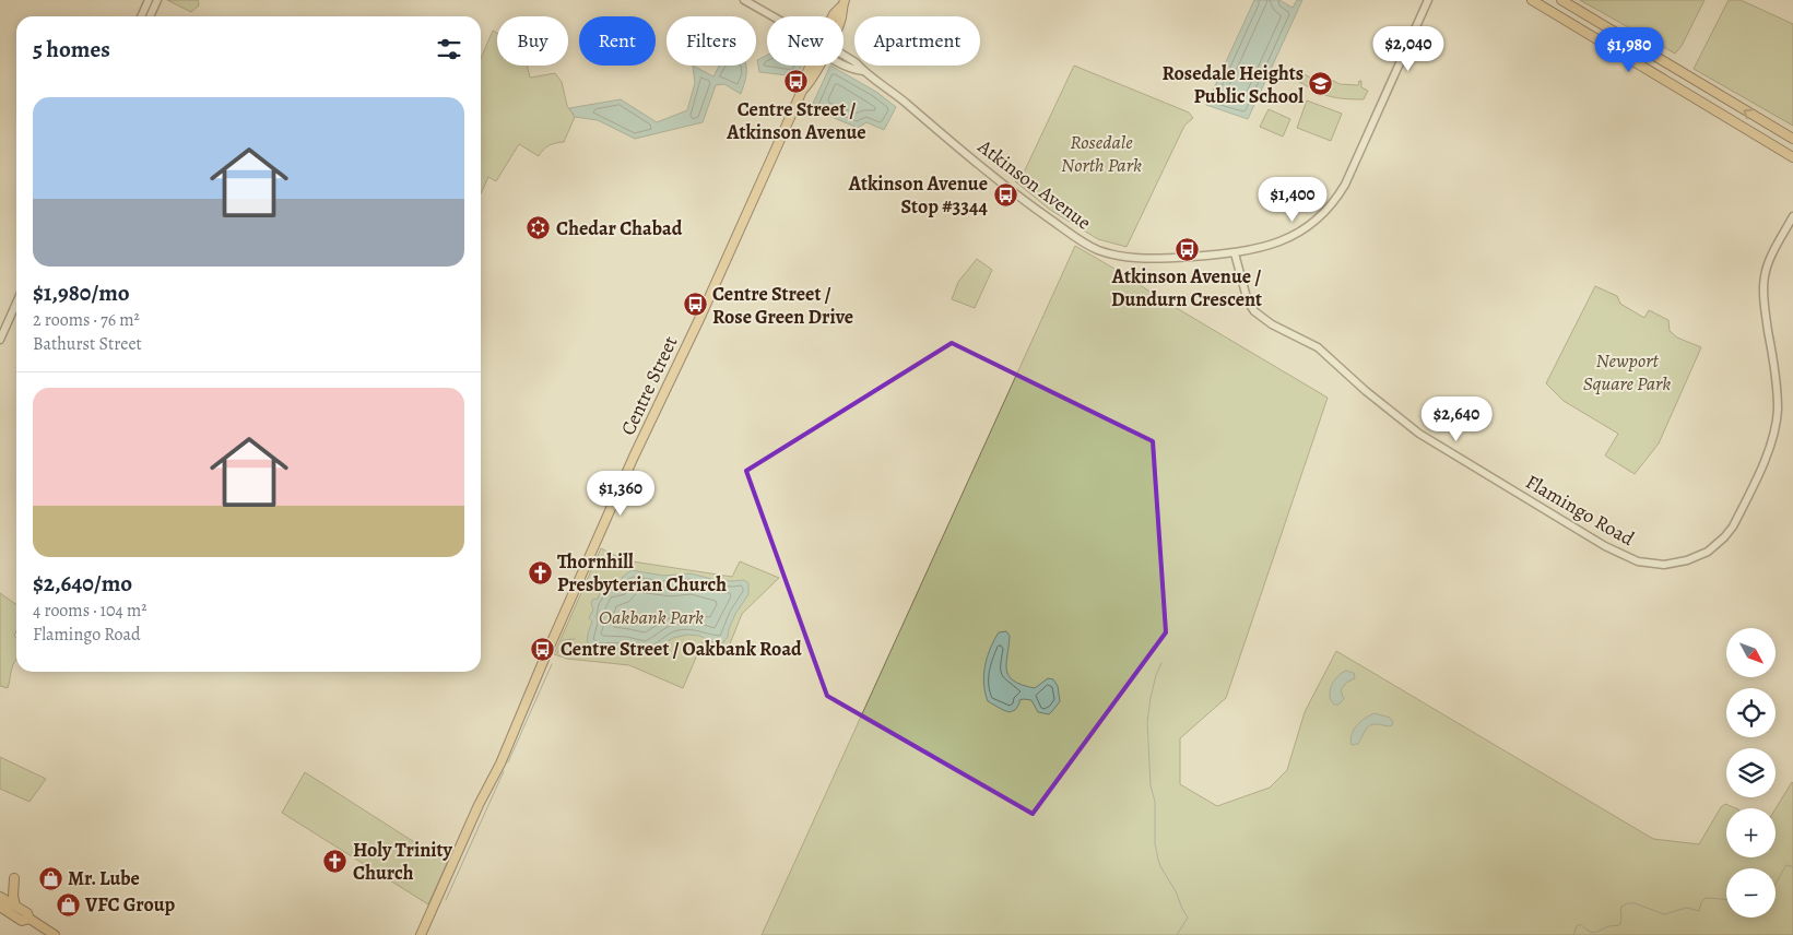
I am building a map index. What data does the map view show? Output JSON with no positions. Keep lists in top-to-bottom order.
{
  "streets": {
    "main road": ["Centre Street"],
    "street": ["Atkinson Avenue", "Flamingo Road"]
  },
  "crossings": [
    ["Atkinson Avenue", "Flamingo Road"]
  ],
  "parks": ["Rosedale North Park", "Newport Square Park", "Oakbank Park"],
  "places": {
    "bus stop": [
      "Centre Street / Atkinson Avenue",
      "Atkinson Avenue Stop #3344",
      "Atkinson Avenue / Dundurn Crescent",
      "Centre Street / Rose Green Drive",
      "Centre Street / Oakbank Road"
    ],
    "school or university": ["Rosedale Heights Public School"],
    "synagogue": ["Chedar Chabad"],
    "church": ["Thornhill Presbyterian Church", "Holy Trinity Church"],
    "shop": ["Mr. Lube", "VFC Group"]
  },
  "north": "bottom right",
  "page": {
    "chip": [
      "Buy",
      "Rent",
      "Filters",
      "New",
      "Apartment"
    ],
    "heading": "5 homes",
    "price": [
      "$2,040",
      "$1,980",
      "$1,400",
      "$2,640",
      "$1,360"
    ],
    "list": [
      {
        "name": "$1,980/mo",
        "note": "2 rooms · 76 m² · Bathurst Street"
      },
      {
        "name": "$2,640/mo",
        "note": "4 rooms · 104 m² · Flamingo Road"
      }
    ],
    "map_buttons": ["+", "−"]
  }
}
